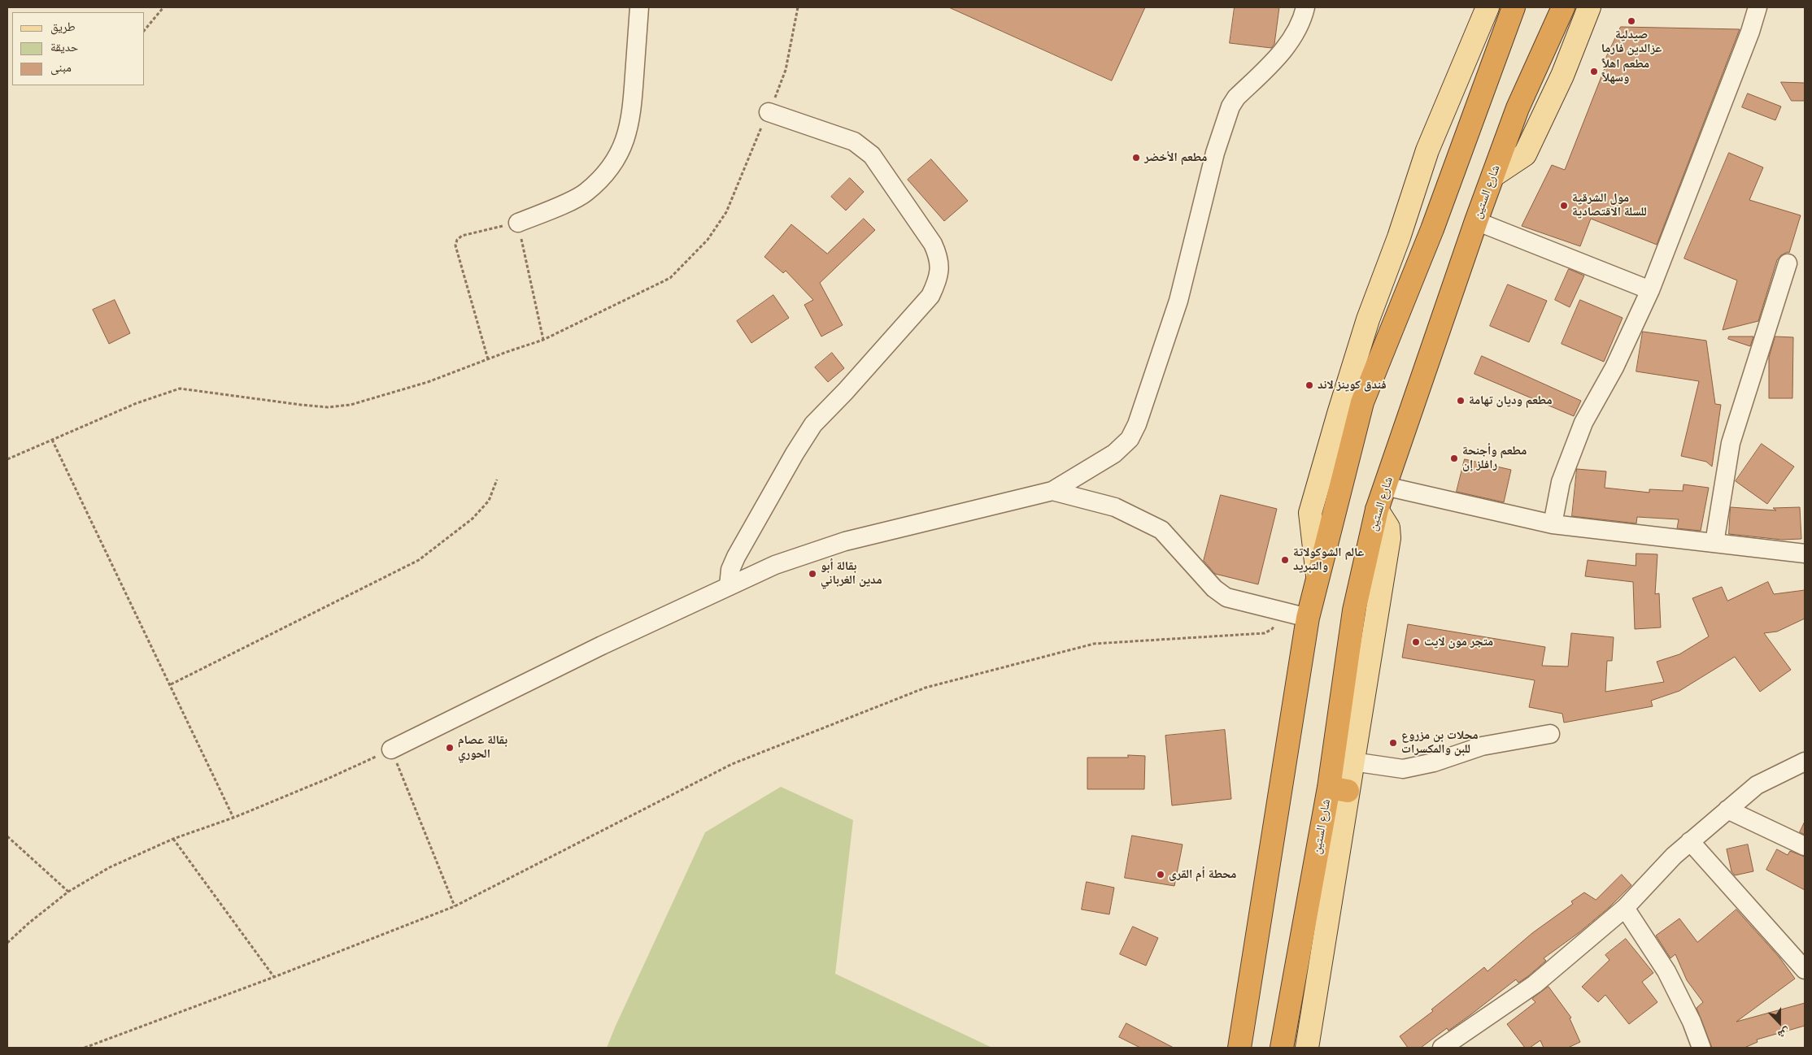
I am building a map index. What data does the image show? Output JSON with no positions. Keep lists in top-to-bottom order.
{
  "streets": {
    "highway": ["شارع الستين"]
  },
  "places": [
    "صيدلية عزالدين فارما",
    "مطعم اهلاً وسهلاً",
    "مطعم الأخضر",
    "مول الشرقية للسلة الاقتصادية",
    "فندق كوينز لاند",
    "مطعم وديان تهامة",
    "مطعم وأجنحة رافلز إن",
    "عالم الشوكولاتة والتبريد",
    "بقالة أبو مدين الغرباني",
    "متجر مون لايت",
    "محلات بن مزروع للبن والمكسرات",
    "بقالة عصام الحوري",
    "محطة أم القرى"
  ],
  "legend": ["طريق", "حديقة", "مبنى"],
  "north": "bottom"
}
